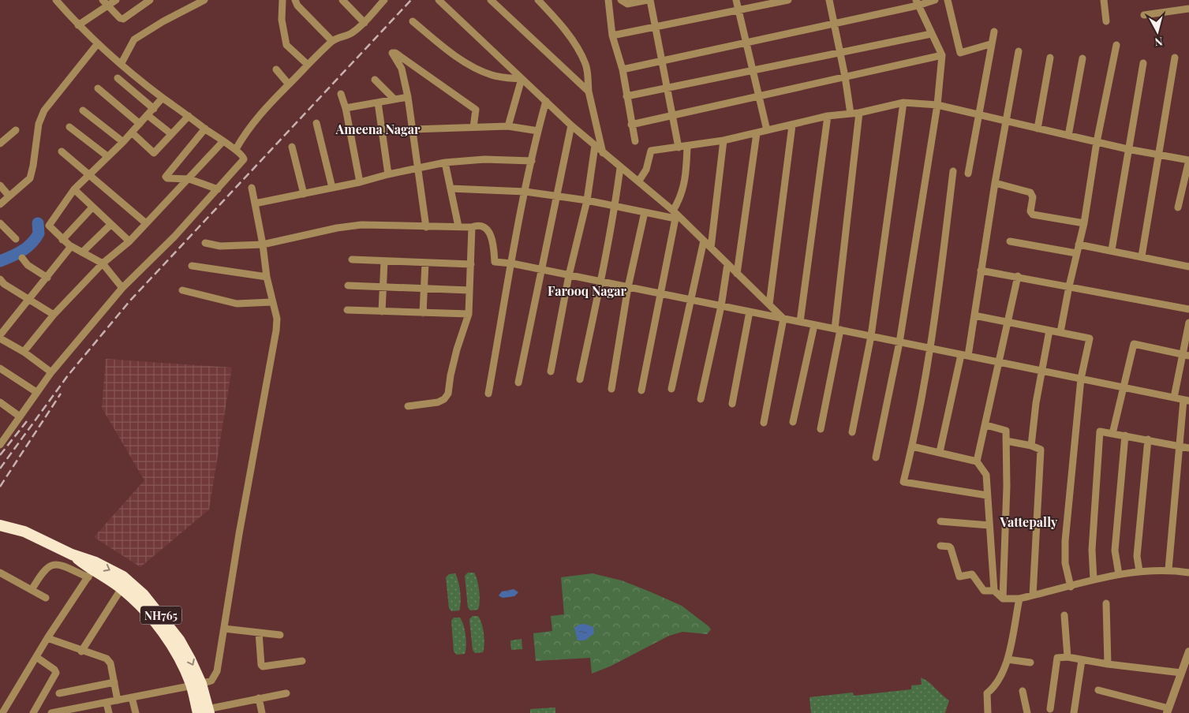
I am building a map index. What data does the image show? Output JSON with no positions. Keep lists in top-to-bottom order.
{
  "streets": {
    "highway": ["NH765"]
  },
  "districts": ["Ameena Nagar", "Farooq Nagar", "Vattepally"],
  "north": "bottom"
}
